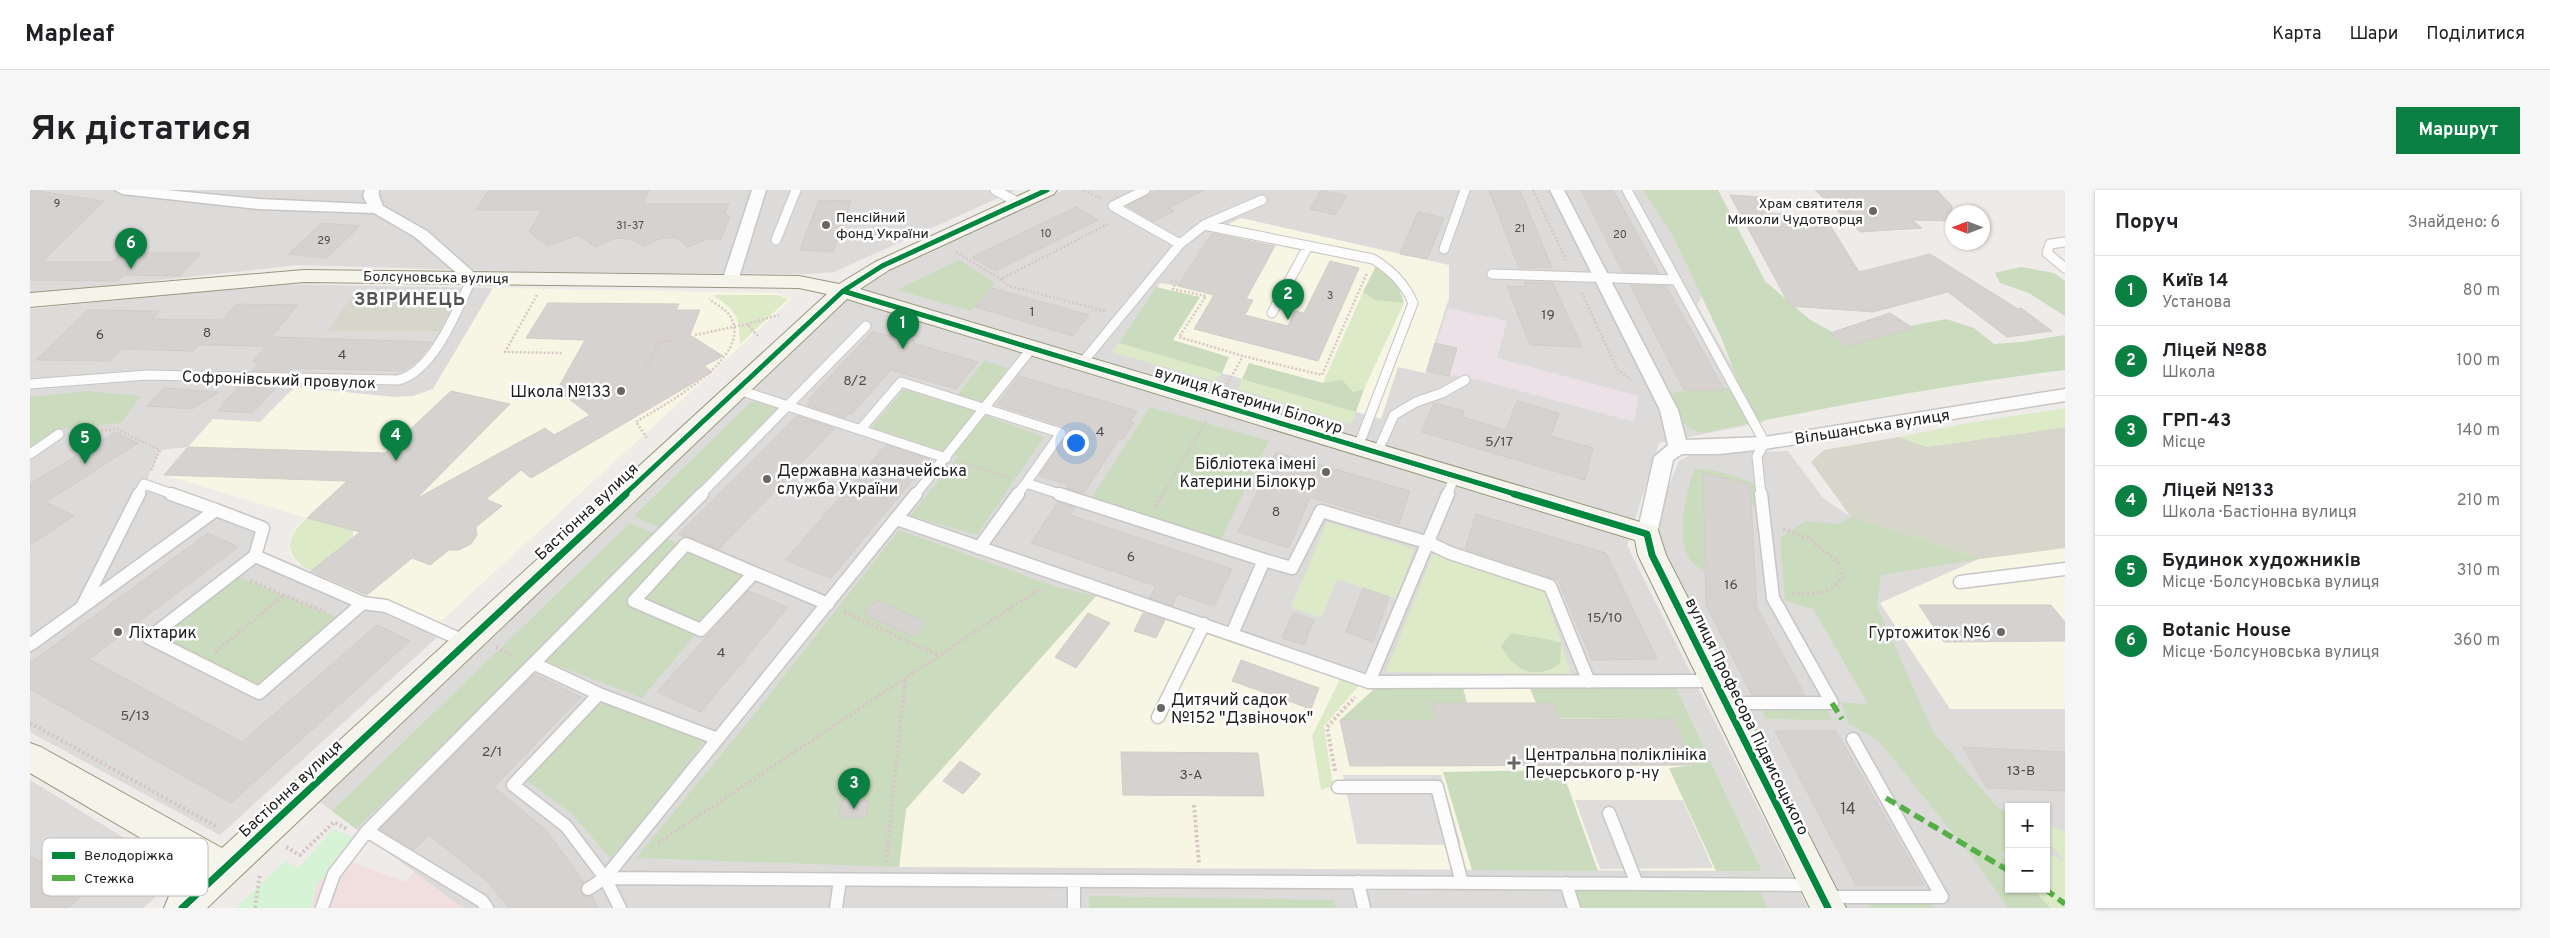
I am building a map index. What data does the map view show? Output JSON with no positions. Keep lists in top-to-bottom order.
{
  "streets": {
    "street": [
      "Болсуновська вулиця",
      "вулиця Катерини Білокур",
      "Вільшанська вулиця",
      "Бастіонна вулиця",
      "вулиця Професора Підвисоцького"
    ],
    "lane": ["Софронівський провулок"]
  },
  "crossings": [
    ["Болсуновська вулиця", "Софронівський провулок"],
    ["Болсуновська вулиця", "вулиця Катерини Білокур"],
    ["Болсуновська вулиця", "Бастіонна вулиця"],
    ["вулиця Катерини Білокур", "Бастіонна вулиця"],
    ["вулиця Катерини Білокур", "вулиця Професора Підвисоцького"],
    ["Вільшанська вулиця", "вулиця Професора Підвисоцького"]
  ],
  "districts": ["ЗВІРИНЕЦЬ"],
  "places": {
    "other": [
      "Храм святителя Миколи Чудотворця",
      "Пенсійний фонд України",
      "Школа №133",
      "Бібліотека імені Катерини Білокур",
      "Державна казначейська служба України",
      "Ліхтарик",
      "Гуртожиток №6",
      "Дитячий садок №152 \"Дзвіночок\""
    ],
    "health": ["Центральна поліклініка Печерського р-ну"]
  },
  "house_numbers": [
    "9",
    "31-37",
    "21",
    "10",
    "20",
    "29",
    "3",
    "1",
    "19",
    "8",
    "6",
    "4",
    "8/2",
    "4",
    "5/17",
    "8",
    "6",
    "16",
    "15/10",
    "4",
    "5/13",
    "2/1",
    "13-В",
    "3-А",
    "14"
  ],
  "legend": ["Велодоріжка", "Стежка"],
  "north": "left",
  "page": {
    "header": "Mapleaf",
    "nav": ["Карта", "Шари", "Поділитися"],
    "buttons": "Маршрут",
    "title": "Як дістатися",
    "heading": ["Поруч", "Знайдено: 6"],
    "pins": [
      "6",
      "2",
      "1",
      "4",
      "5",
      "3"
    ],
    "list": [
      {
        "mark": "1",
        "name": "Київ 14",
        "note": "Установа",
        "value": "80 m"
      },
      {
        "mark": "2",
        "name": "Ліцей №88",
        "note": "Школа",
        "value": "100 m"
      },
      {
        "mark": "3",
        "name": "ГРП-43",
        "note": "Місце",
        "value": "140 m"
      },
      {
        "mark": "4",
        "name": "Ліцей №133",
        "note": "Школа · Бастіонна вулиця",
        "value": "210 m"
      },
      {
        "mark": "5",
        "name": "Будинок художників",
        "note": "Місце · Болсуновська вулиця",
        "value": "310 m"
      },
      {
        "mark": "6",
        "name": "Botanic House",
        "note": "Місце · Болсуновська вулиця",
        "value": "360 m"
      }
    ],
    "map_buttons": ["+", "−"]
  }
}
